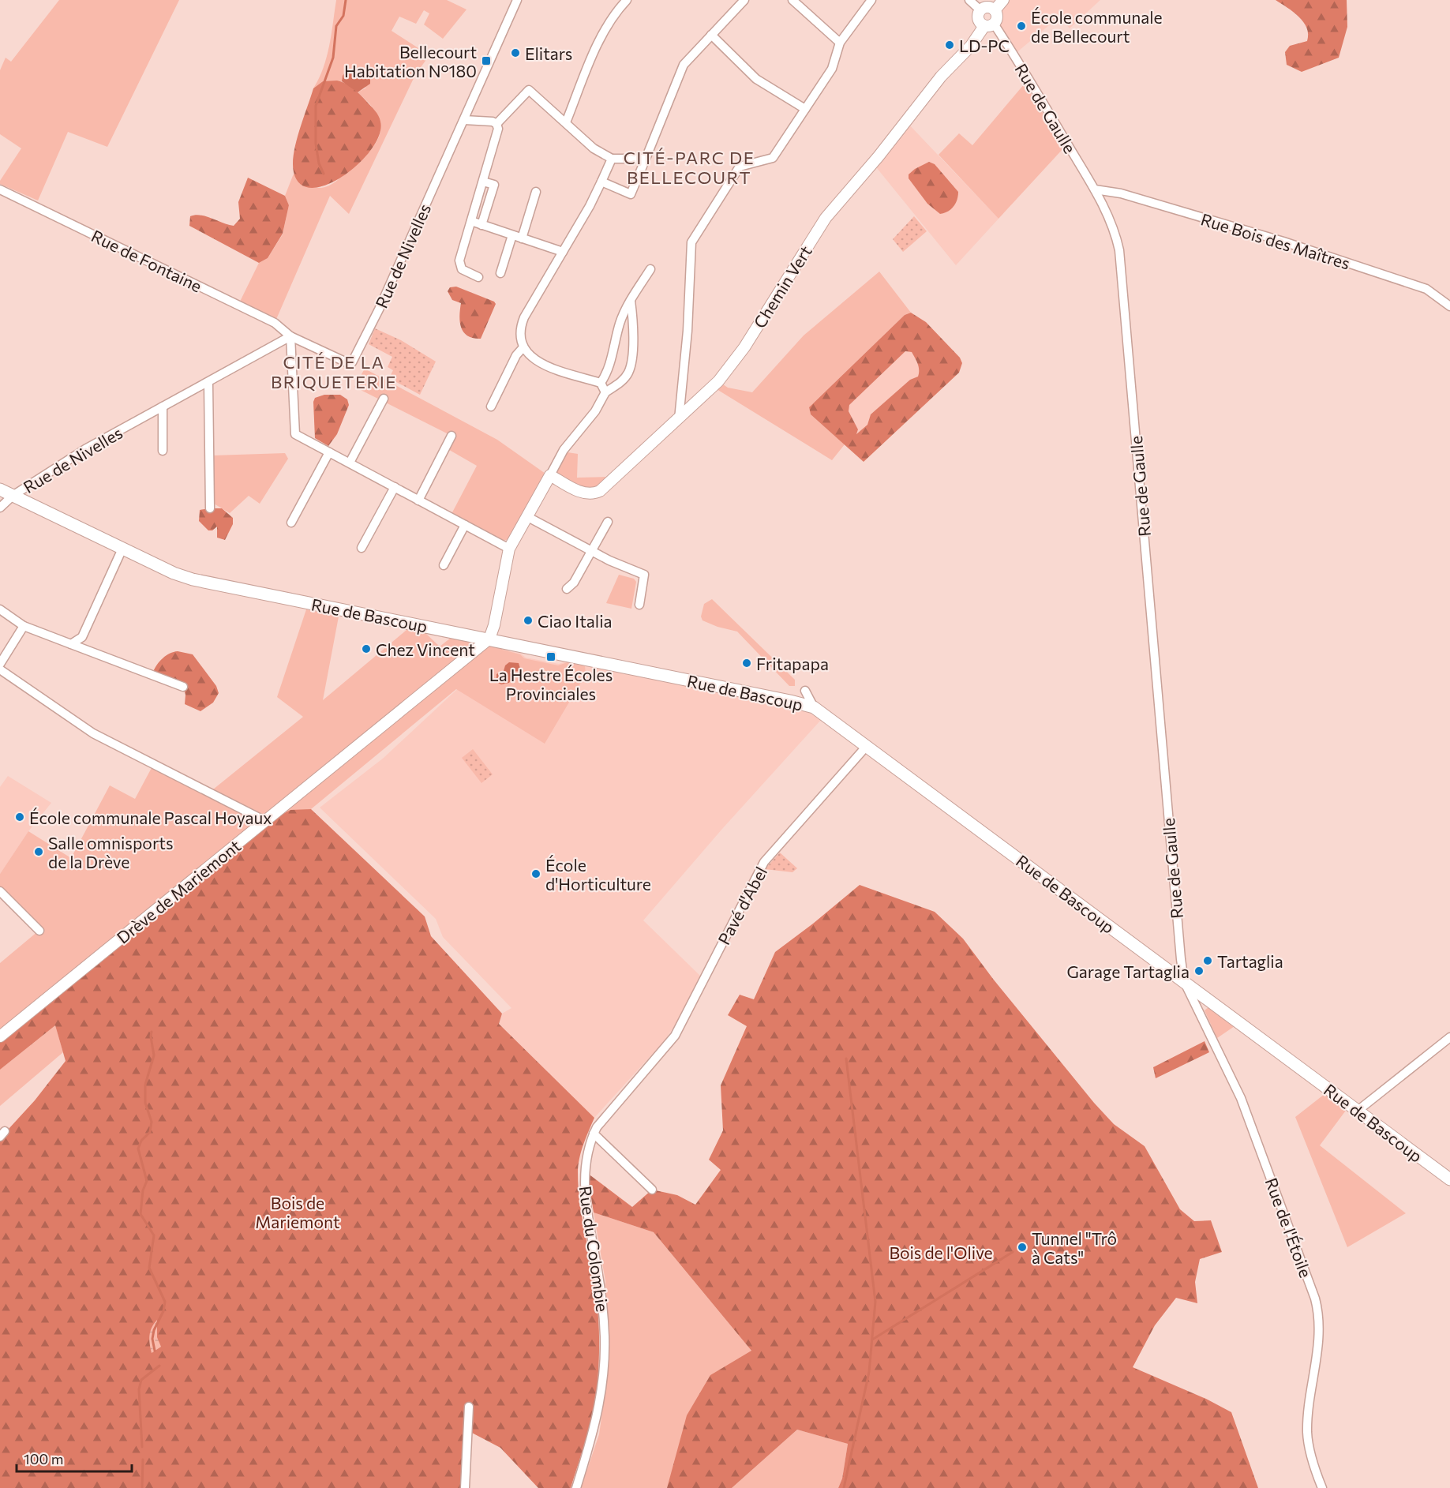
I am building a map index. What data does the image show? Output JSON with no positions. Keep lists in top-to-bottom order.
{
  "streets": {
    "main road": ["Rue de Bascoup"],
    "street": [
      "Rue de Gaulle",
      "Rue Bois des Maîtres",
      "Rue de Nivelles",
      "Rue de Fontaine",
      "Chemin Vert",
      "Drève de Mariemont",
      "Pavé d'Abel",
      "Rue de l'Étoile",
      "Rue du Colombie"
    ]
  },
  "crossings": [
    ["Rue de Gaulle", "Rue Bois des Maîtres"],
    ["Rue de Gaulle", "Chemin Vert"],
    ["Rue de Gaulle", "Rue de Bascoup"],
    ["Rue de Gaulle", "Rue de l'Étoile"],
    ["Rue de Nivelles", "Rue de Fontaine"],
    ["Rue de Nivelles", "Rue de Bascoup"],
    ["Rue de Bascoup", "Drève de Mariemont"],
    ["Rue de Bascoup", "Pavé d'Abel"],
    ["Rue de Bascoup", "Rue de l'Étoile"],
    ["Pavé d'Abel", "Rue du Colombie"]
  ],
  "districts": ["CITÉ-PARC DE BELLECOURT", "CITÉ DE LA BRIQUETERIE"],
  "parks": ["Bois de Mariemont", "Bois de l'Olive"],
  "places": {
    "other": [
      "École communale de Bellecourt",
      "LD-PC",
      "Elitars",
      "Ciao Italia",
      "Chez Vincent",
      "Fritapapa",
      "École communale Pascal Hoyaux",
      "Salle omnisports de la Drève",
      "École d'Horticulture",
      "Tartaglia",
      "Garage Tartaglia",
      "Tunnel \"Trô à Cats\""
    ],
    "transit": ["Bellecourt Habitation N°180", "La Hestre Écoles Provinciales"]
  },
  "scale_bar": "100 m"
}
